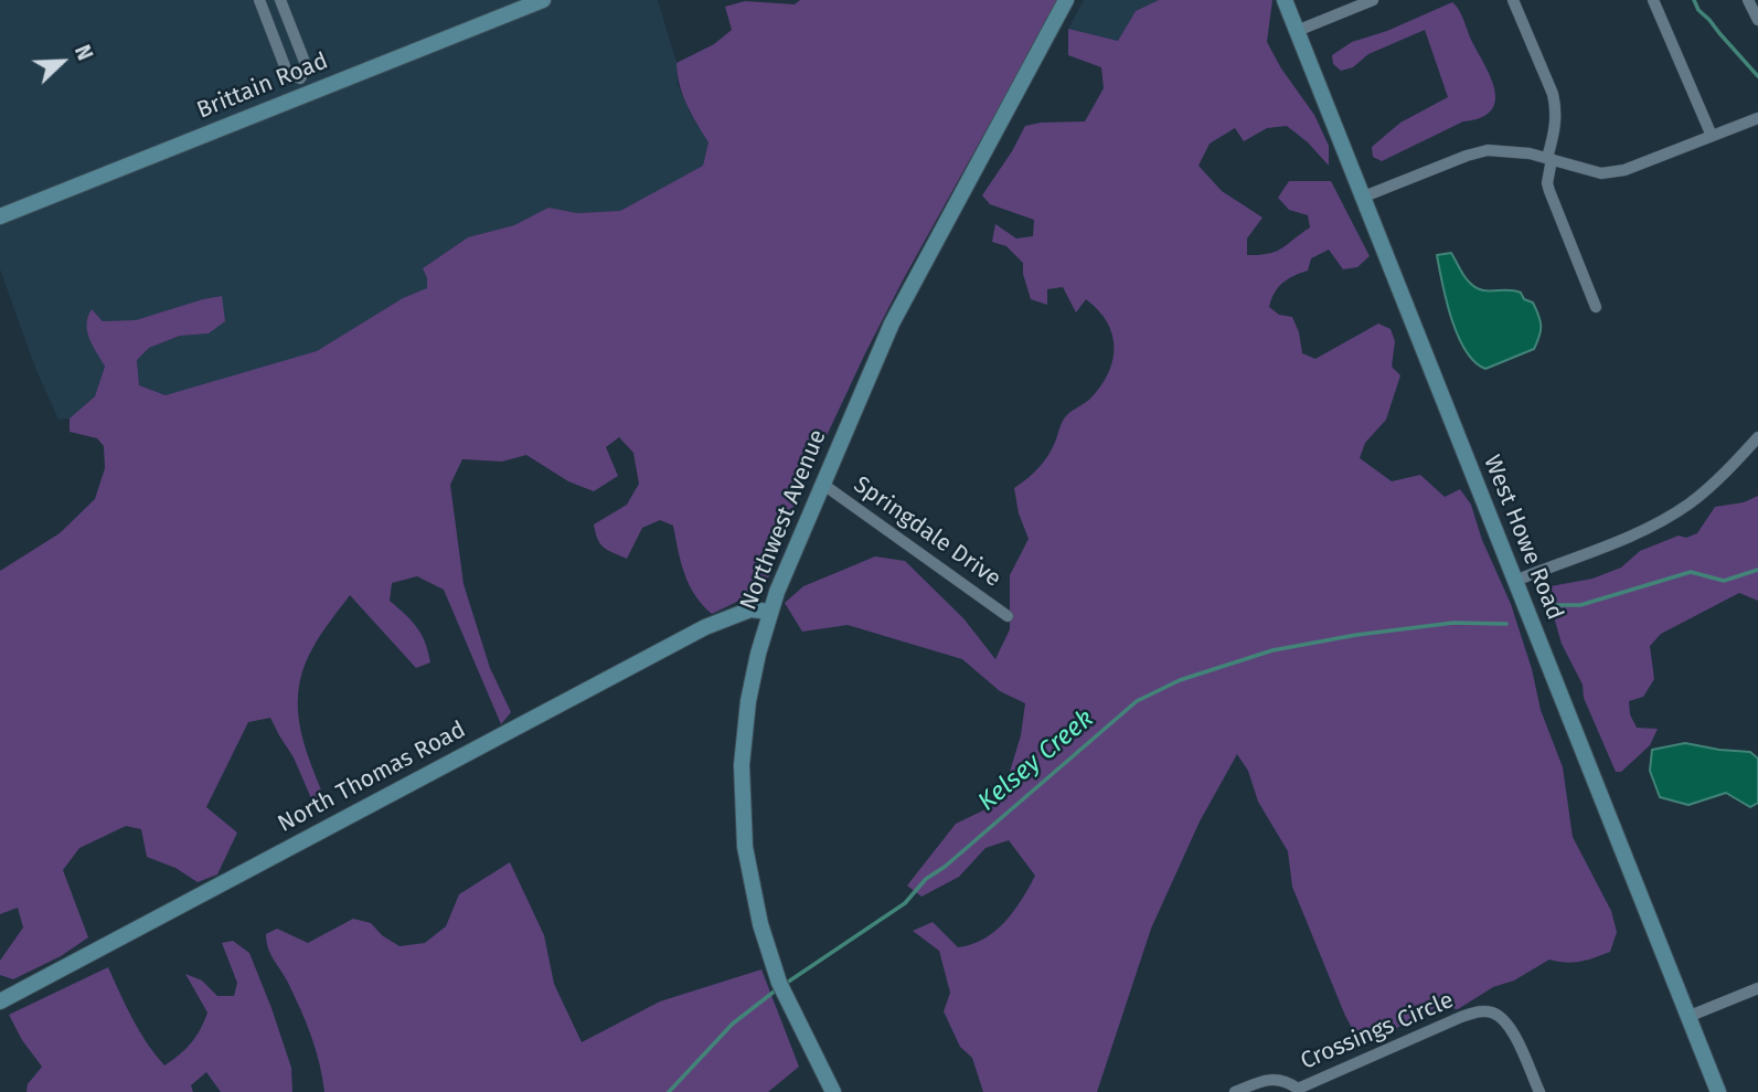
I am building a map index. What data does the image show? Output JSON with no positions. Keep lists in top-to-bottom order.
{
  "streets": {
    "street": [
      "Brittain Road",
      "Northwest Avenue",
      "Springdale Drive",
      "West Howe Road",
      "North Thomas Road",
      "Crossings Circle"
    ]
  },
  "crossings": [
    ["Northwest Avenue", "Springdale Drive"],
    ["Northwest Avenue", "North Thomas Road"]
  ],
  "water": ["Kelsey Creek"],
  "north": "top right"
}
